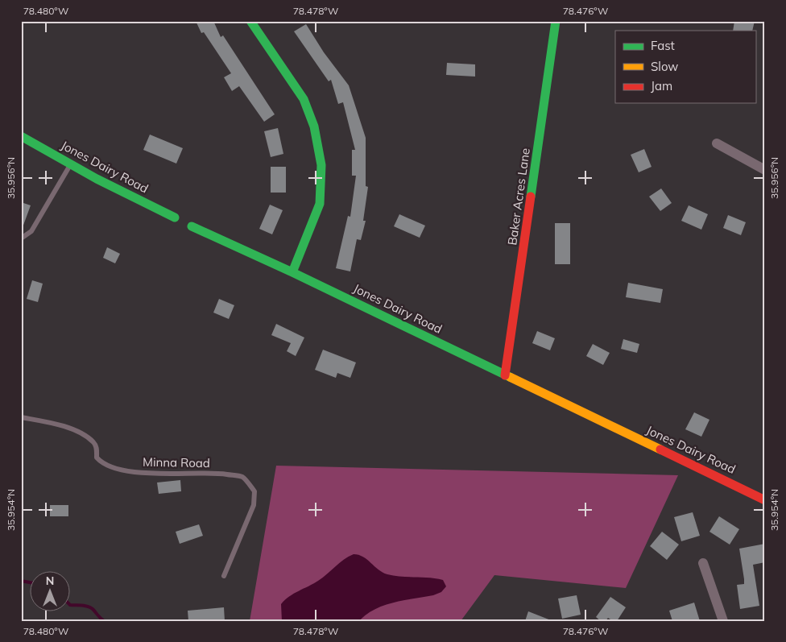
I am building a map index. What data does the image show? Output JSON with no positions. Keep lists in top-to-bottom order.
{
  "streets": {
    "street": ["Jones Dairy Road", "Baker Acres Lane"],
    "lane": ["Minna Road"]
  },
  "crossings": [
    ["Jones Dairy Road", "Baker Acres Lane"]
  ],
  "legend": ["Fast", "Slow", "Jam"],
  "north": "top",
  "coordinates": [
    "78.480°W",
    "78.478°W",
    "78.476°W",
    "35.956°N",
    "35.954°N"
  ]
}
